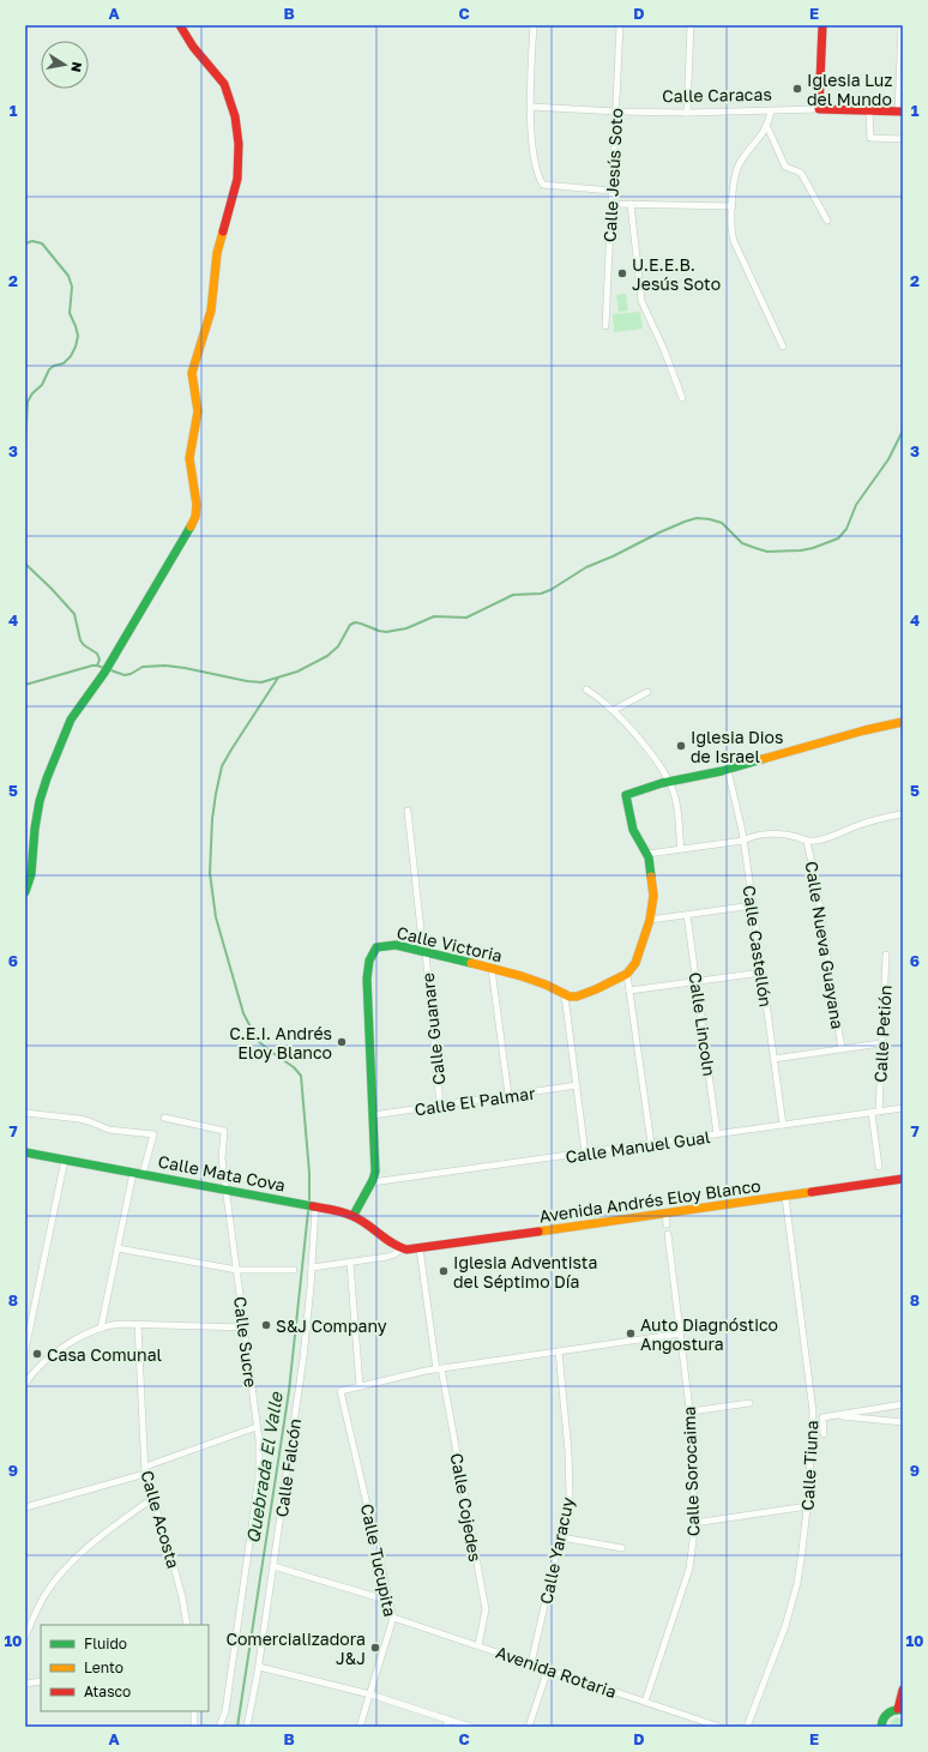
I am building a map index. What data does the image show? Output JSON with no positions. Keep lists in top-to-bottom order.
{
  "streets": {
    "street": [
      "Calle Caracas",
      "Calle Jesús Soto",
      "Calle Victoria",
      "Calle Nueva Guayana",
      "Calle Castellón",
      "Calle Lincoln",
      "Calle Guanare",
      "Calle Petión",
      "Calle El Palmar",
      "Calle Manuel Gual",
      "Calle Mata Cova",
      "Avenida Andrés Eloy Blanco",
      "Calle Sucre",
      "Calle Tiuna",
      "Calle Falcón",
      "Calle Sorocaima",
      "Calle Cojedes",
      "Calle Acosta",
      "Calle Yaracuy",
      "Calle Tucupita",
      "Avenida Rotaria"
    ]
  },
  "crossings": [
    ["Calle Caracas", "Calle Jesús Soto"],
    ["Calle Victoria", "Calle Guanare"],
    ["Calle Victoria", "Calle El Palmar"],
    ["Calle Victoria", "Calle Manuel Gual"],
    ["Calle Victoria", "Calle Mata Cova"],
    ["Calle Castellón", "Calle Manuel Gual"],
    ["Calle Lincoln", "Calle Manuel Gual"],
    ["Calle Guanare", "Calle El Palmar"],
    ["Calle Petión", "Calle Manuel Gual"],
    ["Calle Mata Cova", "Avenida Andrés Eloy Blanco"],
    ["Calle Mata Cova", "Calle Sucre"],
    ["Calle Mata Cova", "Calle Falcón"],
    ["Avenida Andrés Eloy Blanco", "Calle Tiuna"],
    ["Avenida Andrés Eloy Blanco", "Calle Cojedes"],
    ["Calle Sorocaima", "Avenida Rotaria"],
    ["Calle Cojedes", "Avenida Rotaria"],
    ["Calle Yaracuy", "Avenida Rotaria"],
    ["Calle Tucupita", "Avenida Rotaria"]
  ],
  "water": ["Quebrada El Valle"],
  "places": [
    "Iglesia Luz del Mundo",
    "U.E.E.B. Jesús Soto",
    "Iglesia Dios de Israel",
    "C.E.I. Andrés Eloy Blanco",
    "Iglesia Adventista del Séptimo Día",
    "S&J Company",
    "Auto Diagnóstico Angostura",
    "Casa Comunal",
    "Comercializadora J&J"
  ],
  "legend": ["Fluido", "Lento", "Atasco"],
  "north": "right",
  "grid": {
    "columns": [
      "A",
      "B",
      "C",
      "D",
      "E"
    ],
    "rows": [
      "1",
      "2",
      "3",
      "4",
      "5",
      "6",
      "7",
      "8",
      "9",
      "10"
    ]
  }
}
